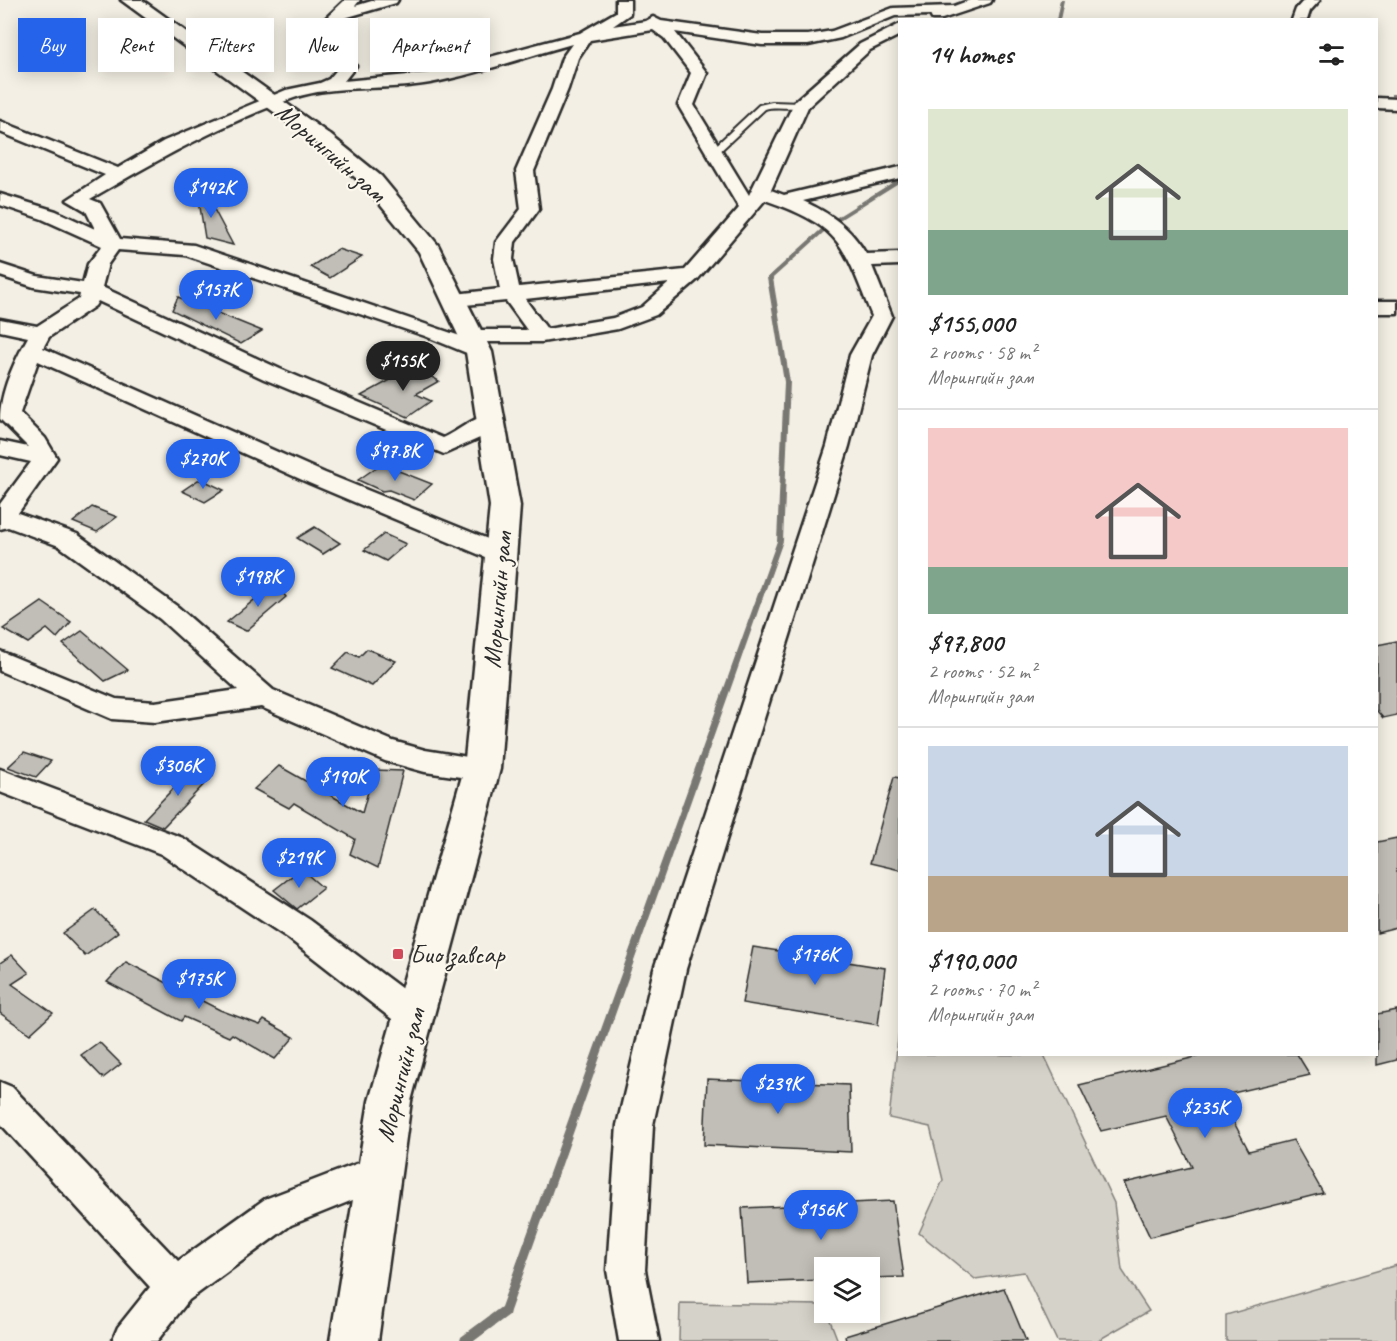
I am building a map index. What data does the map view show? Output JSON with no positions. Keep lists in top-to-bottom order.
{
  "streets": {
    "main road": ["Морингийн зам"]
  },
  "places": {
    "transit": ["Био завсар"]
  },
  "page": {
    "chip": [
      "Buy",
      "Rent",
      "Filters",
      "New",
      "Apartment"
    ],
    "heading": "14 homes",
    "list": [
      {
        "name": "$155,000",
        "note": "2 rooms · 58 m² · Морингийн зам"
      },
      {
        "name": "$97,800",
        "note": "2 rooms · 52 m² · Морингийн зам"
      },
      {
        "name": "$190,000",
        "note": "2 rooms · 70 m² · Морингийн зам"
      }
    ],
    "price": [
      "$142K",
      "$157K",
      "$155K",
      "$97.8K",
      "$270K",
      "$198K",
      "$306K",
      "$190K",
      "$219K",
      "$176K",
      "$175K",
      "$239K",
      "$235K",
      "$156K"
    ]
  }
}
